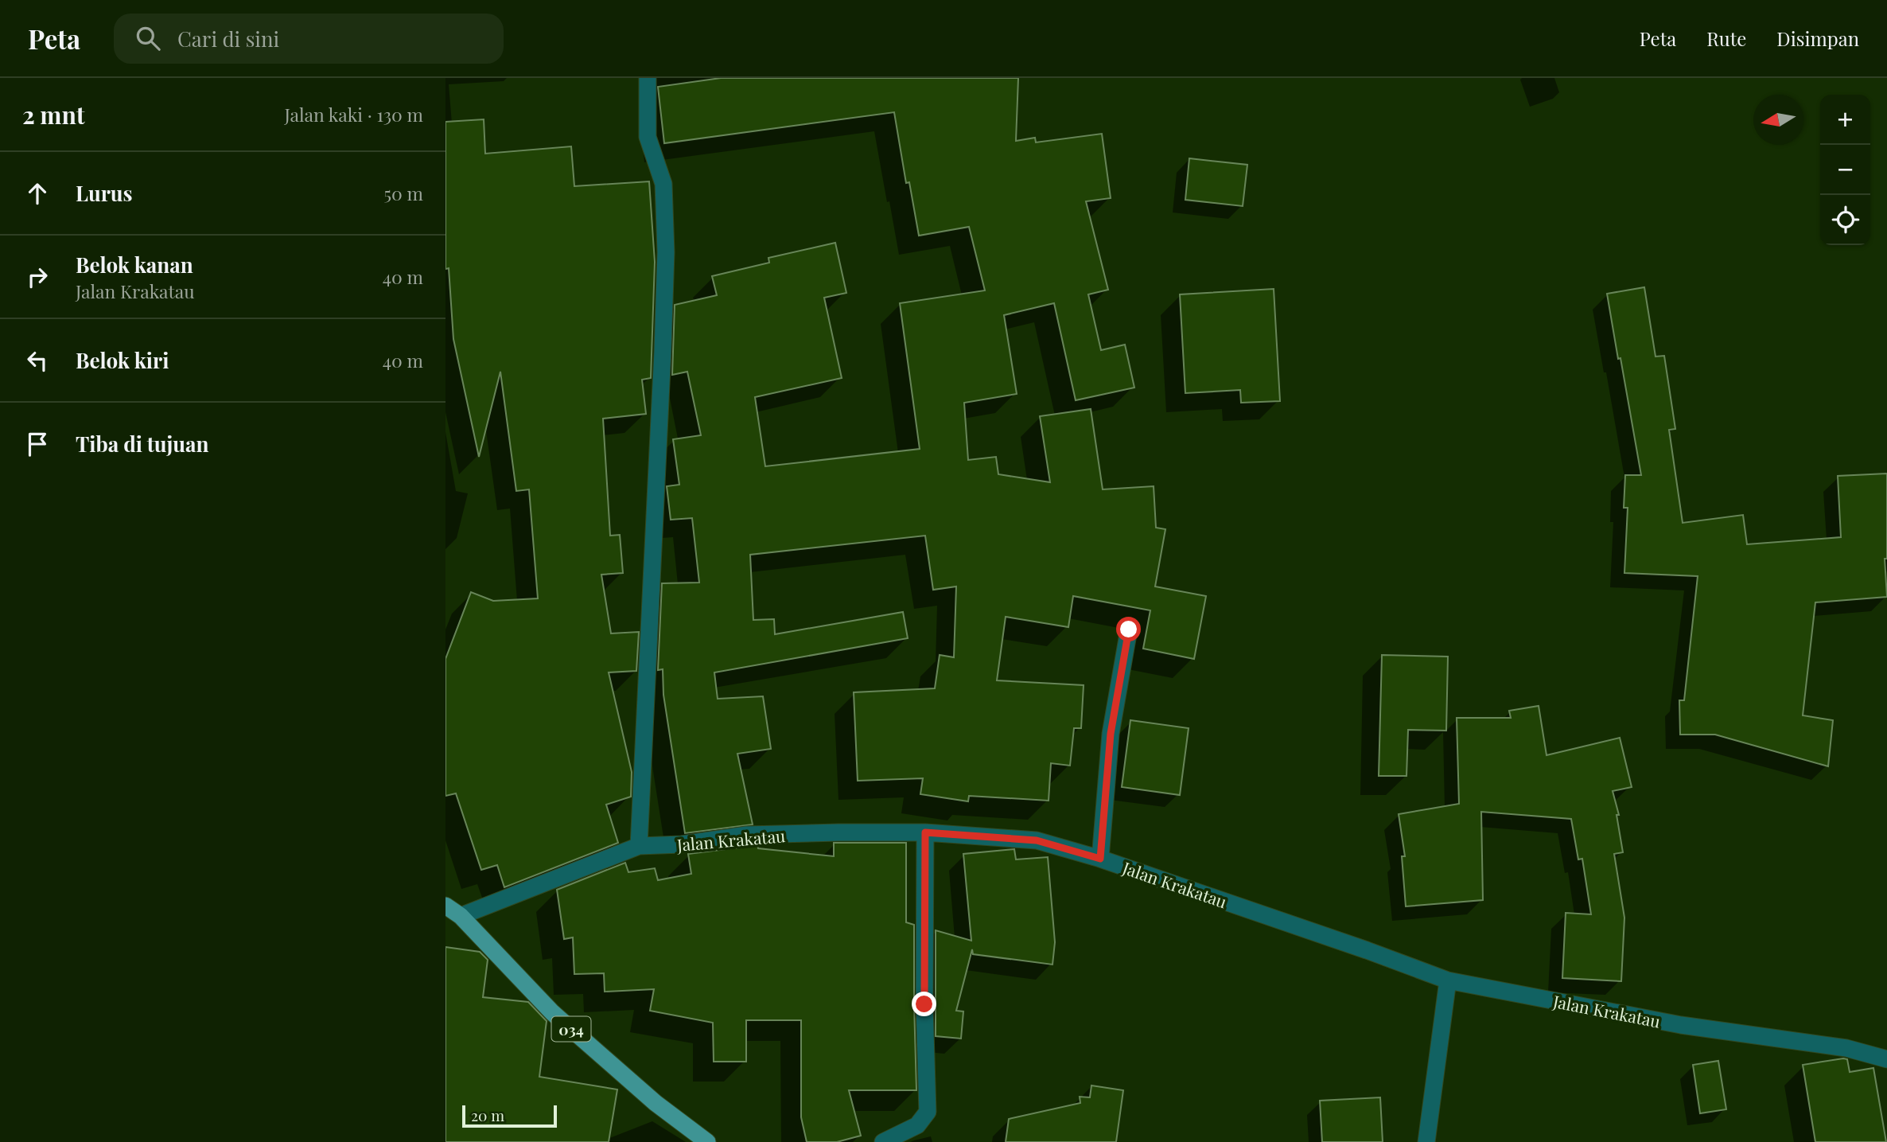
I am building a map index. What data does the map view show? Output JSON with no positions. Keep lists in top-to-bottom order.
{
  "streets": {
    "main road": ["034"],
    "street": ["Jalan Krakatau"]
  },
  "crossings": [
    ["Jalan Krakatau", "034"]
  ],
  "scale_bar": "20 m",
  "north": "left",
  "page": {
    "header": "Peta",
    "search": "Cari di sini",
    "nav": ["Peta", "Rute", "Disimpan"],
    "heading": ["2 mnt", "Jalan kaki · 130 m"],
    "map_buttons": ["+", "−"],
    "list": [
      ["Lurus", "50 m"],
      ["Belok kanan", "Jalan Krakatau", "40 m"],
      ["Belok kiri", "40 m"],
      "Tiba di tujuan"
    ],
    "scale": "20 m"
  }
}
